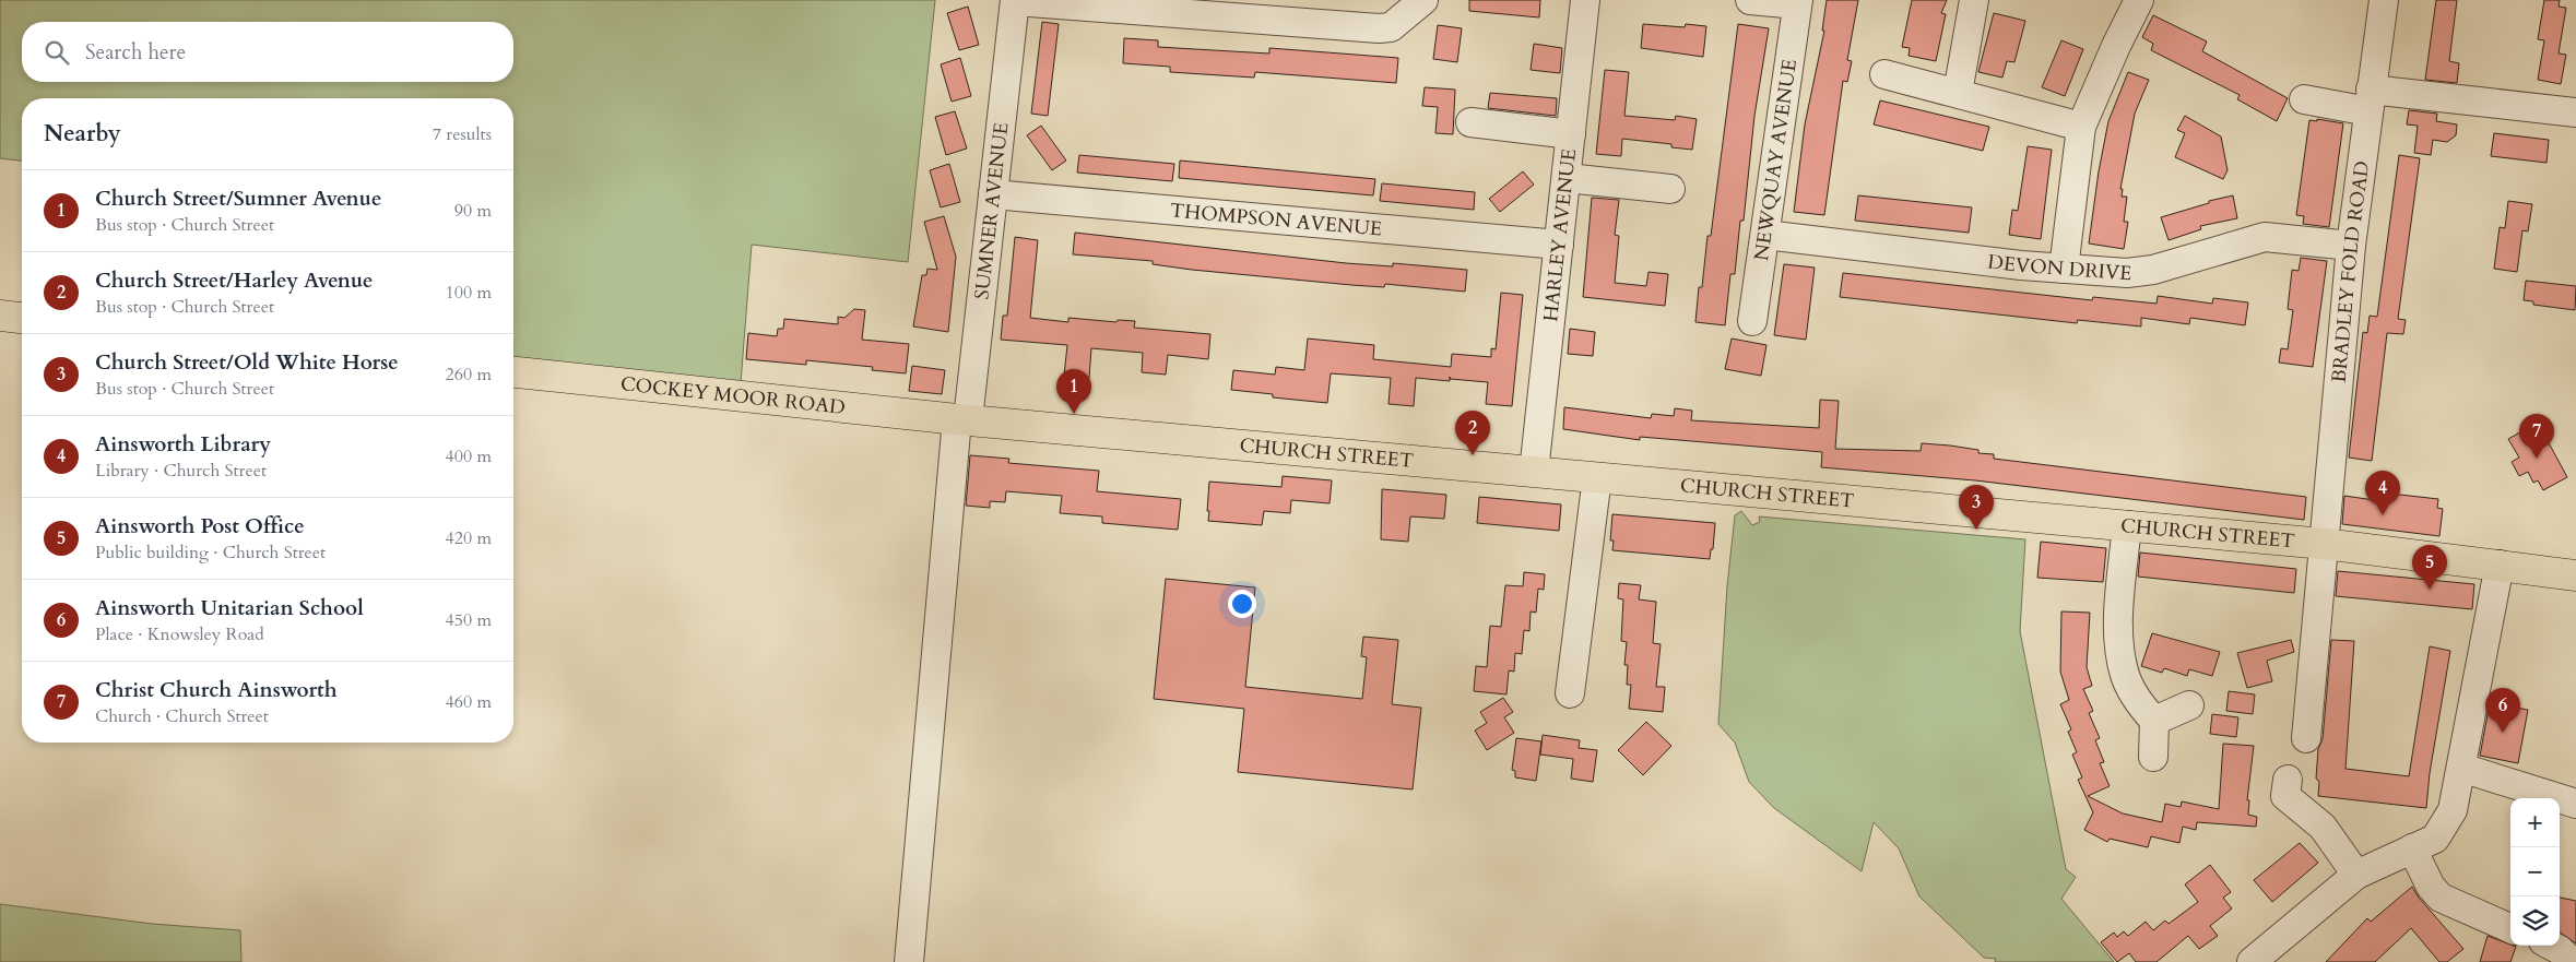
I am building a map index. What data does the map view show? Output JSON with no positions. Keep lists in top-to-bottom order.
{
  "streets": {
    "main road": ["COCKEY MOOR ROAD", "CHURCH STREET"],
    "street": [
      "NEWQUAY AVENUE",
      "SUMNER AVENUE",
      "THOMPSON AVENUE",
      "HARLEY AVENUE",
      "DEVON DRIVE",
      "BRADLEY FOLD ROAD"
    ]
  },
  "crossings": [
    ["NEWQUAY AVENUE", "DEVON DRIVE"],
    ["SUMNER AVENUE", "THOMPSON AVENUE"],
    ["SUMNER AVENUE", "COCKEY MOOR ROAD"],
    ["SUMNER AVENUE", "CHURCH STREET"],
    ["THOMPSON AVENUE", "HARLEY AVENUE"],
    ["HARLEY AVENUE", "CHURCH STREET"],
    ["DEVON DRIVE", "BRADLEY FOLD ROAD"],
    ["BRADLEY FOLD ROAD", "CHURCH STREET"],
    ["COCKEY MOOR ROAD", "CHURCH STREET"]
  ],
  "page": {
    "search": "Search here",
    "heading": ["Nearby", "7 results"],
    "list": [
      {
        "mark": "1",
        "name": "Church Street/Sumner Avenue",
        "note": "Bus stop · Church Street",
        "value": "90 m"
      },
      {
        "mark": "2",
        "name": "Church Street/Harley Avenue",
        "note": "Bus stop · Church Street",
        "value": "100 m"
      },
      {
        "mark": "3",
        "name": "Church Street/Old White Horse",
        "note": "Bus stop · Church Street",
        "value": "260 m"
      },
      {
        "mark": "4",
        "name": "Ainsworth Library",
        "note": "Library · Church Street",
        "value": "400 m"
      },
      {
        "mark": "5",
        "name": "Ainsworth Post Office",
        "note": "Public building · Church Street",
        "value": "420 m"
      },
      {
        "mark": "6",
        "name": "Ainsworth Unitarian School",
        "note": "Place · Knowsley Road",
        "value": "450 m"
      },
      {
        "mark": "7",
        "name": "Christ Church Ainsworth",
        "note": "Church · Church Street",
        "value": "460 m"
      }
    ],
    "pins": [
      "1",
      "2",
      "7",
      "4",
      "3",
      "5",
      "6"
    ],
    "map_buttons": ["+", "−"]
  }
}
